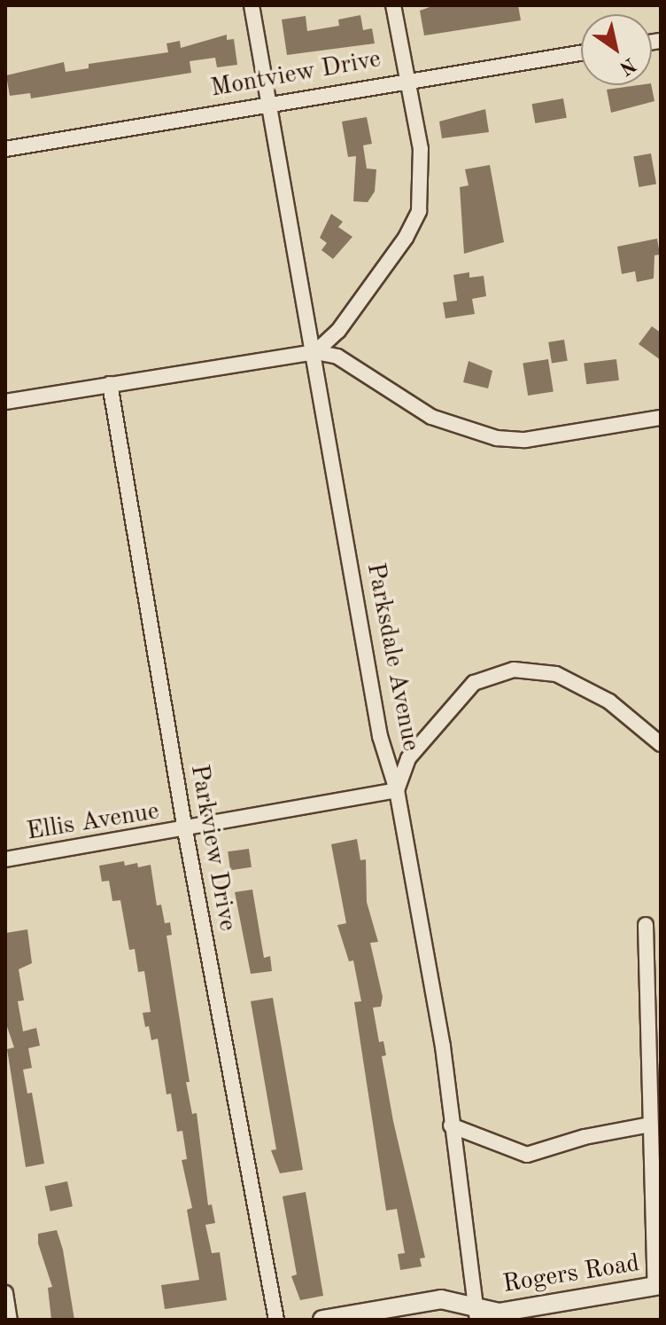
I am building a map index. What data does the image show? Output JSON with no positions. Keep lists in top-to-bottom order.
{
  "streets": {
    "street": [
      "Montview Drive",
      "Parksdale Avenue",
      "Ellis Avenue",
      "Parkview Drive",
      "Rogers Road"
    ]
  },
  "crossings": [
    ["Montview Drive", "Parksdale Avenue"],
    ["Parksdale Avenue", "Ellis Avenue"],
    ["Parksdale Avenue", "Rogers Road"],
    ["Ellis Avenue", "Parkview Drive"]
  ],
  "north": "bottom right"
}
